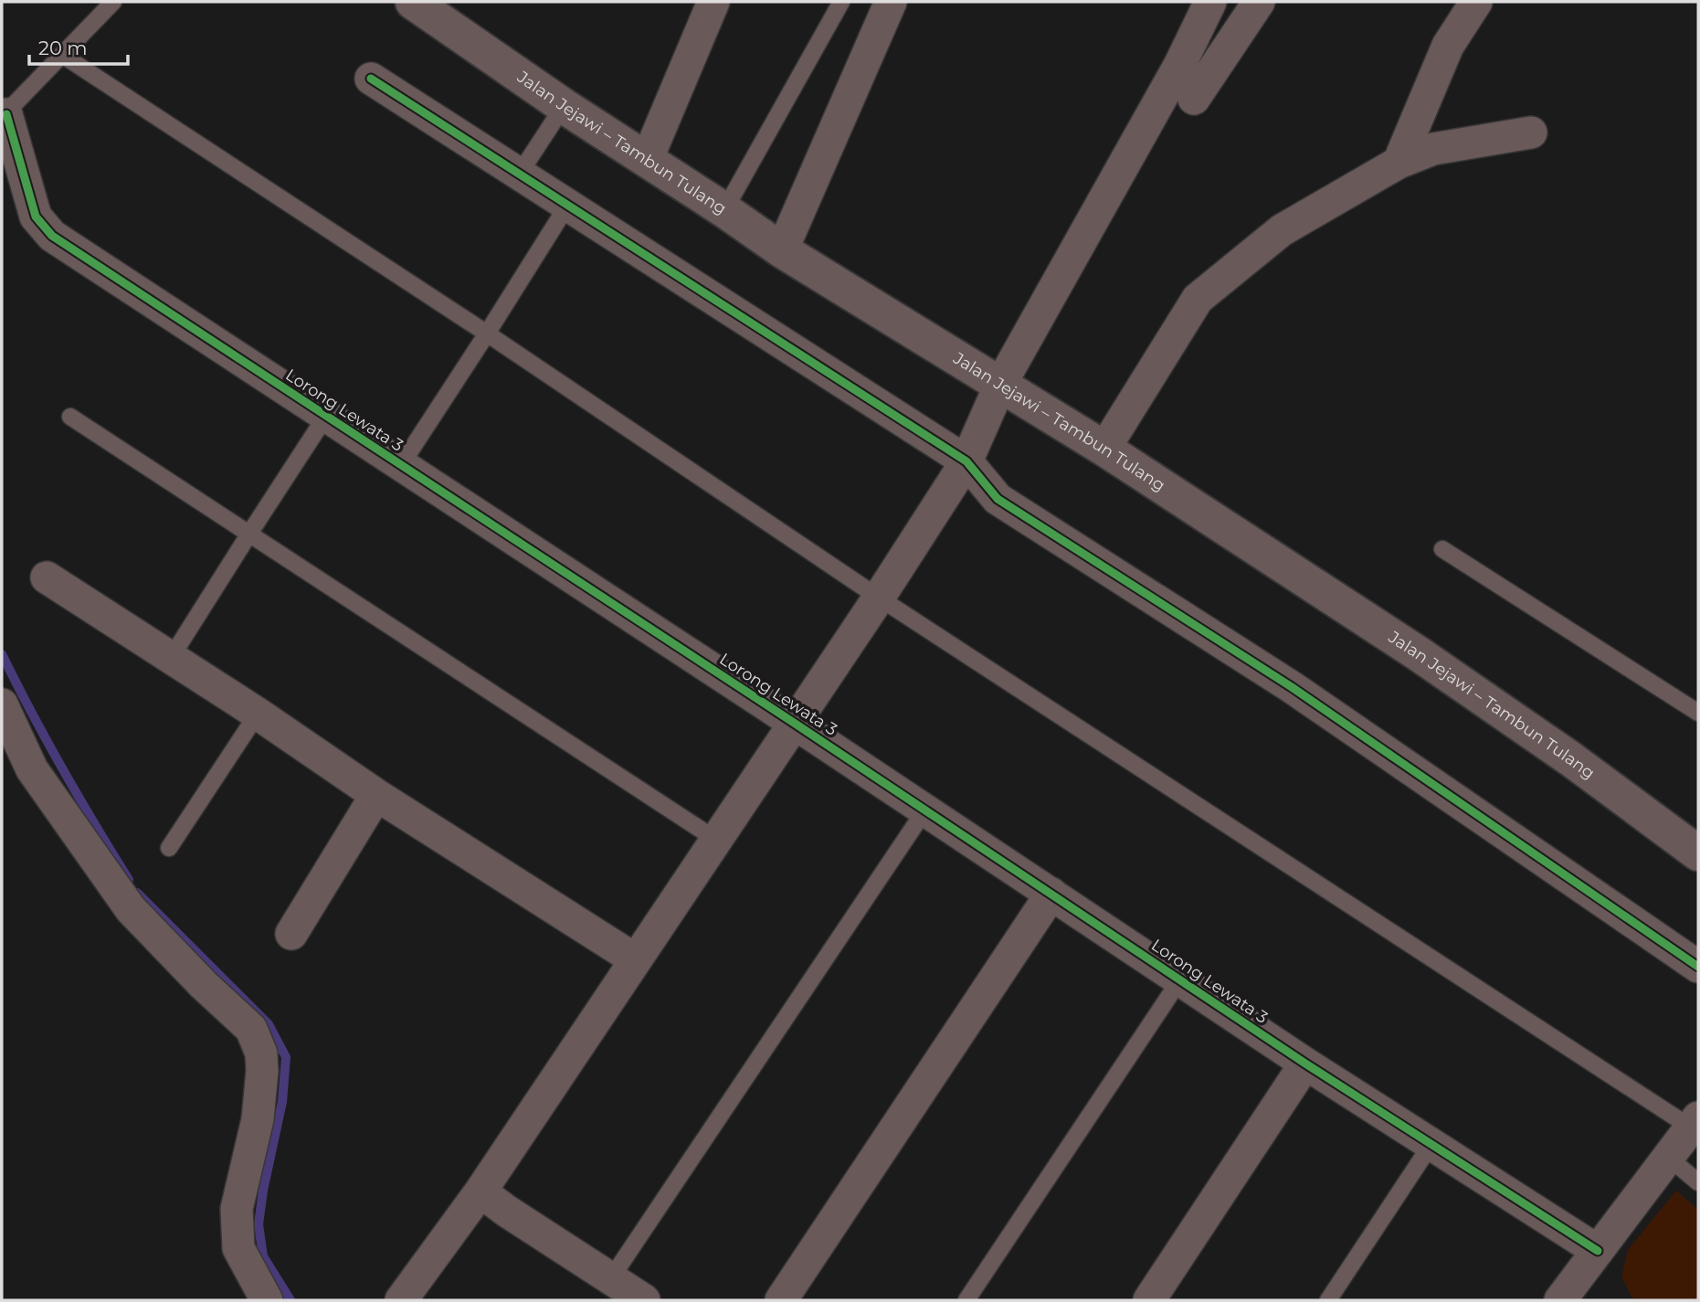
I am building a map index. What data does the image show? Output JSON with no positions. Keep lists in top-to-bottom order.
{
  "streets": {
    "street": ["Jalan Jejawi – Tambun Tulang", "Lorong Lewata 3"]
  },
  "scale_bar": "20 m"
}
